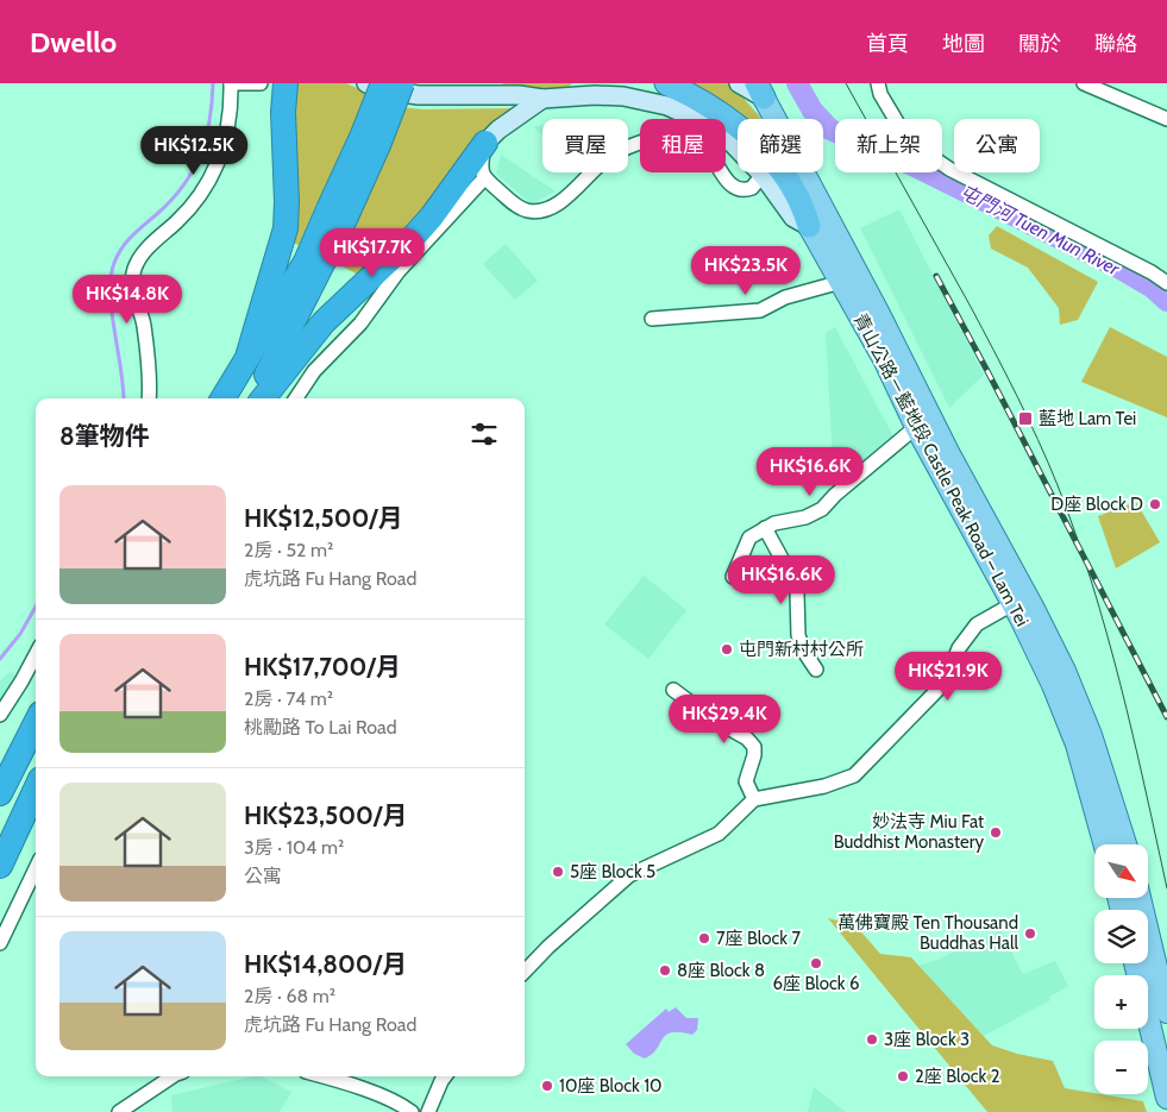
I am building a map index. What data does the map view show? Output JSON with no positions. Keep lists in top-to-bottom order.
{
  "streets": {
    "main road": ["青山公路－藍地段 Castle Peak Road – Lam Tei"]
  },
  "water": ["屯門河 Tuen Mun River"],
  "places": {
    "transit": ["藍地 Lam Tei"],
    "other": [
      "D座 Block D",
      "屯門新村村公所",
      "妙法寺 Miu Fat Buddhist Monastery",
      "5座 Block 5",
      "萬佛寶殿 Ten Thousand Buddhas Hall",
      "7座 Block 7",
      "6座 Block 6",
      "8座 Block 8",
      "3座 Block 3",
      "2座 Block 2",
      "10座 Block 10"
    ]
  },
  "north": "bottom right",
  "page": {
    "header": "Dwello",
    "nav": [
      "首頁",
      "地圖",
      "關於",
      "聯絡"
    ],
    "chip": [
      "買屋",
      "租屋",
      "篩選",
      "新上架",
      "公寓"
    ],
    "price": [
      "HK$12.5K",
      "HK$17.7K",
      "HK$23.5K",
      "HK$14.8K",
      "HK$16.6K",
      "HK$16.6K",
      "HK$21.9K",
      "HK$29.4K"
    ],
    "heading": "8筆物件",
    "list": [
      {
        "name": "HK$12,500/月",
        "note": "2房 · 52 m² · 虎坑路 Fu Hang Road"
      },
      {
        "name": "HK$17,700/月",
        "note": "2房 · 74 m² · 桃勵路 To Lai Road"
      },
      {
        "name": "HK$23,500/月",
        "note": "3房 · 104 m² · 公寓"
      },
      {
        "name": "HK$14,800/月",
        "note": "2房 · 68 m² · 虎坑路 Fu Hang Road"
      }
    ],
    "map_buttons": ["+", "−"]
  }
}
